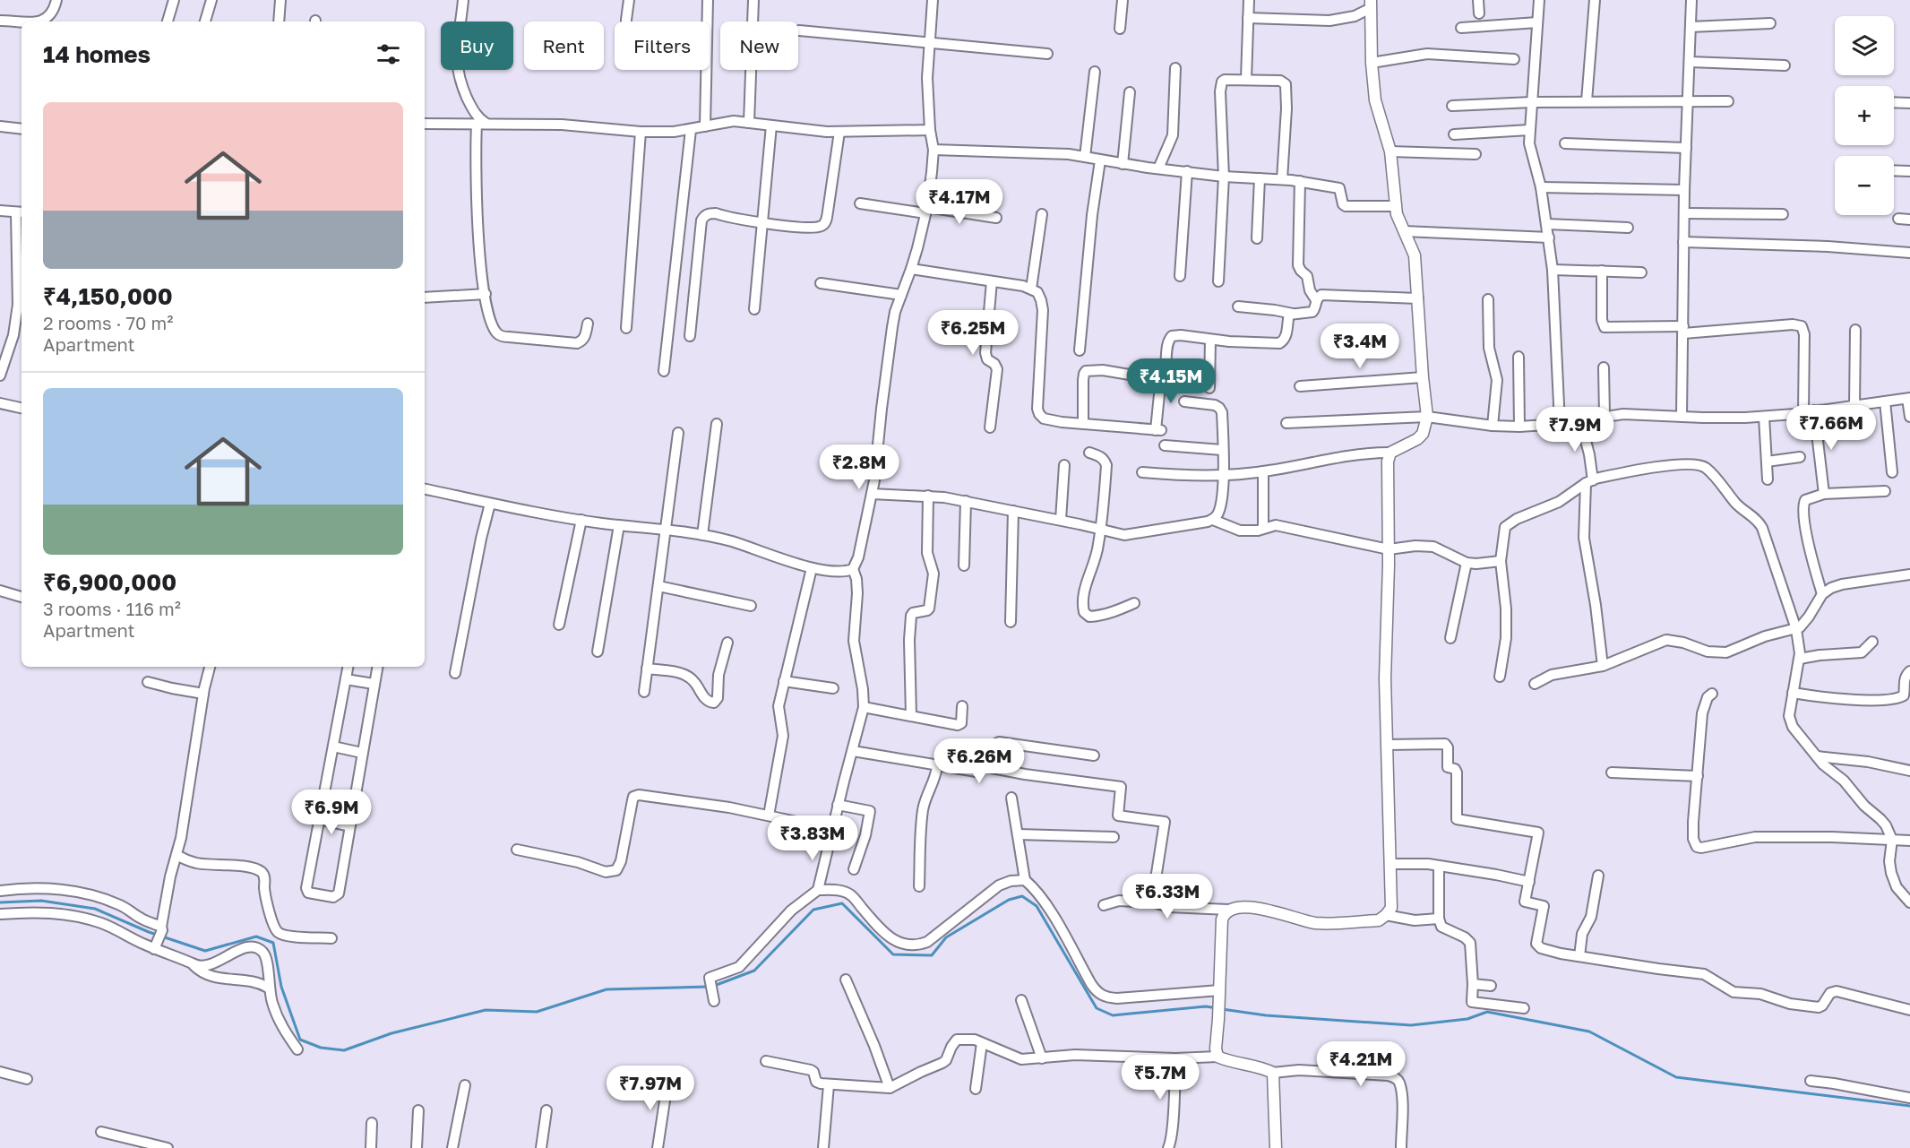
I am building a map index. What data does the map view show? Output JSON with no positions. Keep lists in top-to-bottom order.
{
  "page": {
    "map_buttons": ["+", "−"],
    "chip": [
      "Buy",
      "Rent",
      "Filters",
      "New"
    ],
    "heading": "14 homes",
    "list": [
      {
        "name": "₹4,150,000",
        "note": "2 rooms · 70 m² · Apartment"
      },
      {
        "name": "₹6,900,000",
        "note": "3 rooms · 116 m² · Apartment"
      }
    ],
    "price": [
      "₹4.17M",
      "₹6.25M",
      "₹3.4M",
      "₹4.15M",
      "₹7.66M",
      "₹7.9M",
      "₹2.8M",
      "₹6.26M",
      "₹6.9M",
      "₹3.83M",
      "₹6.33M",
      "₹4.21M",
      "₹5.7M",
      "₹7.97M"
    ]
  }
}
